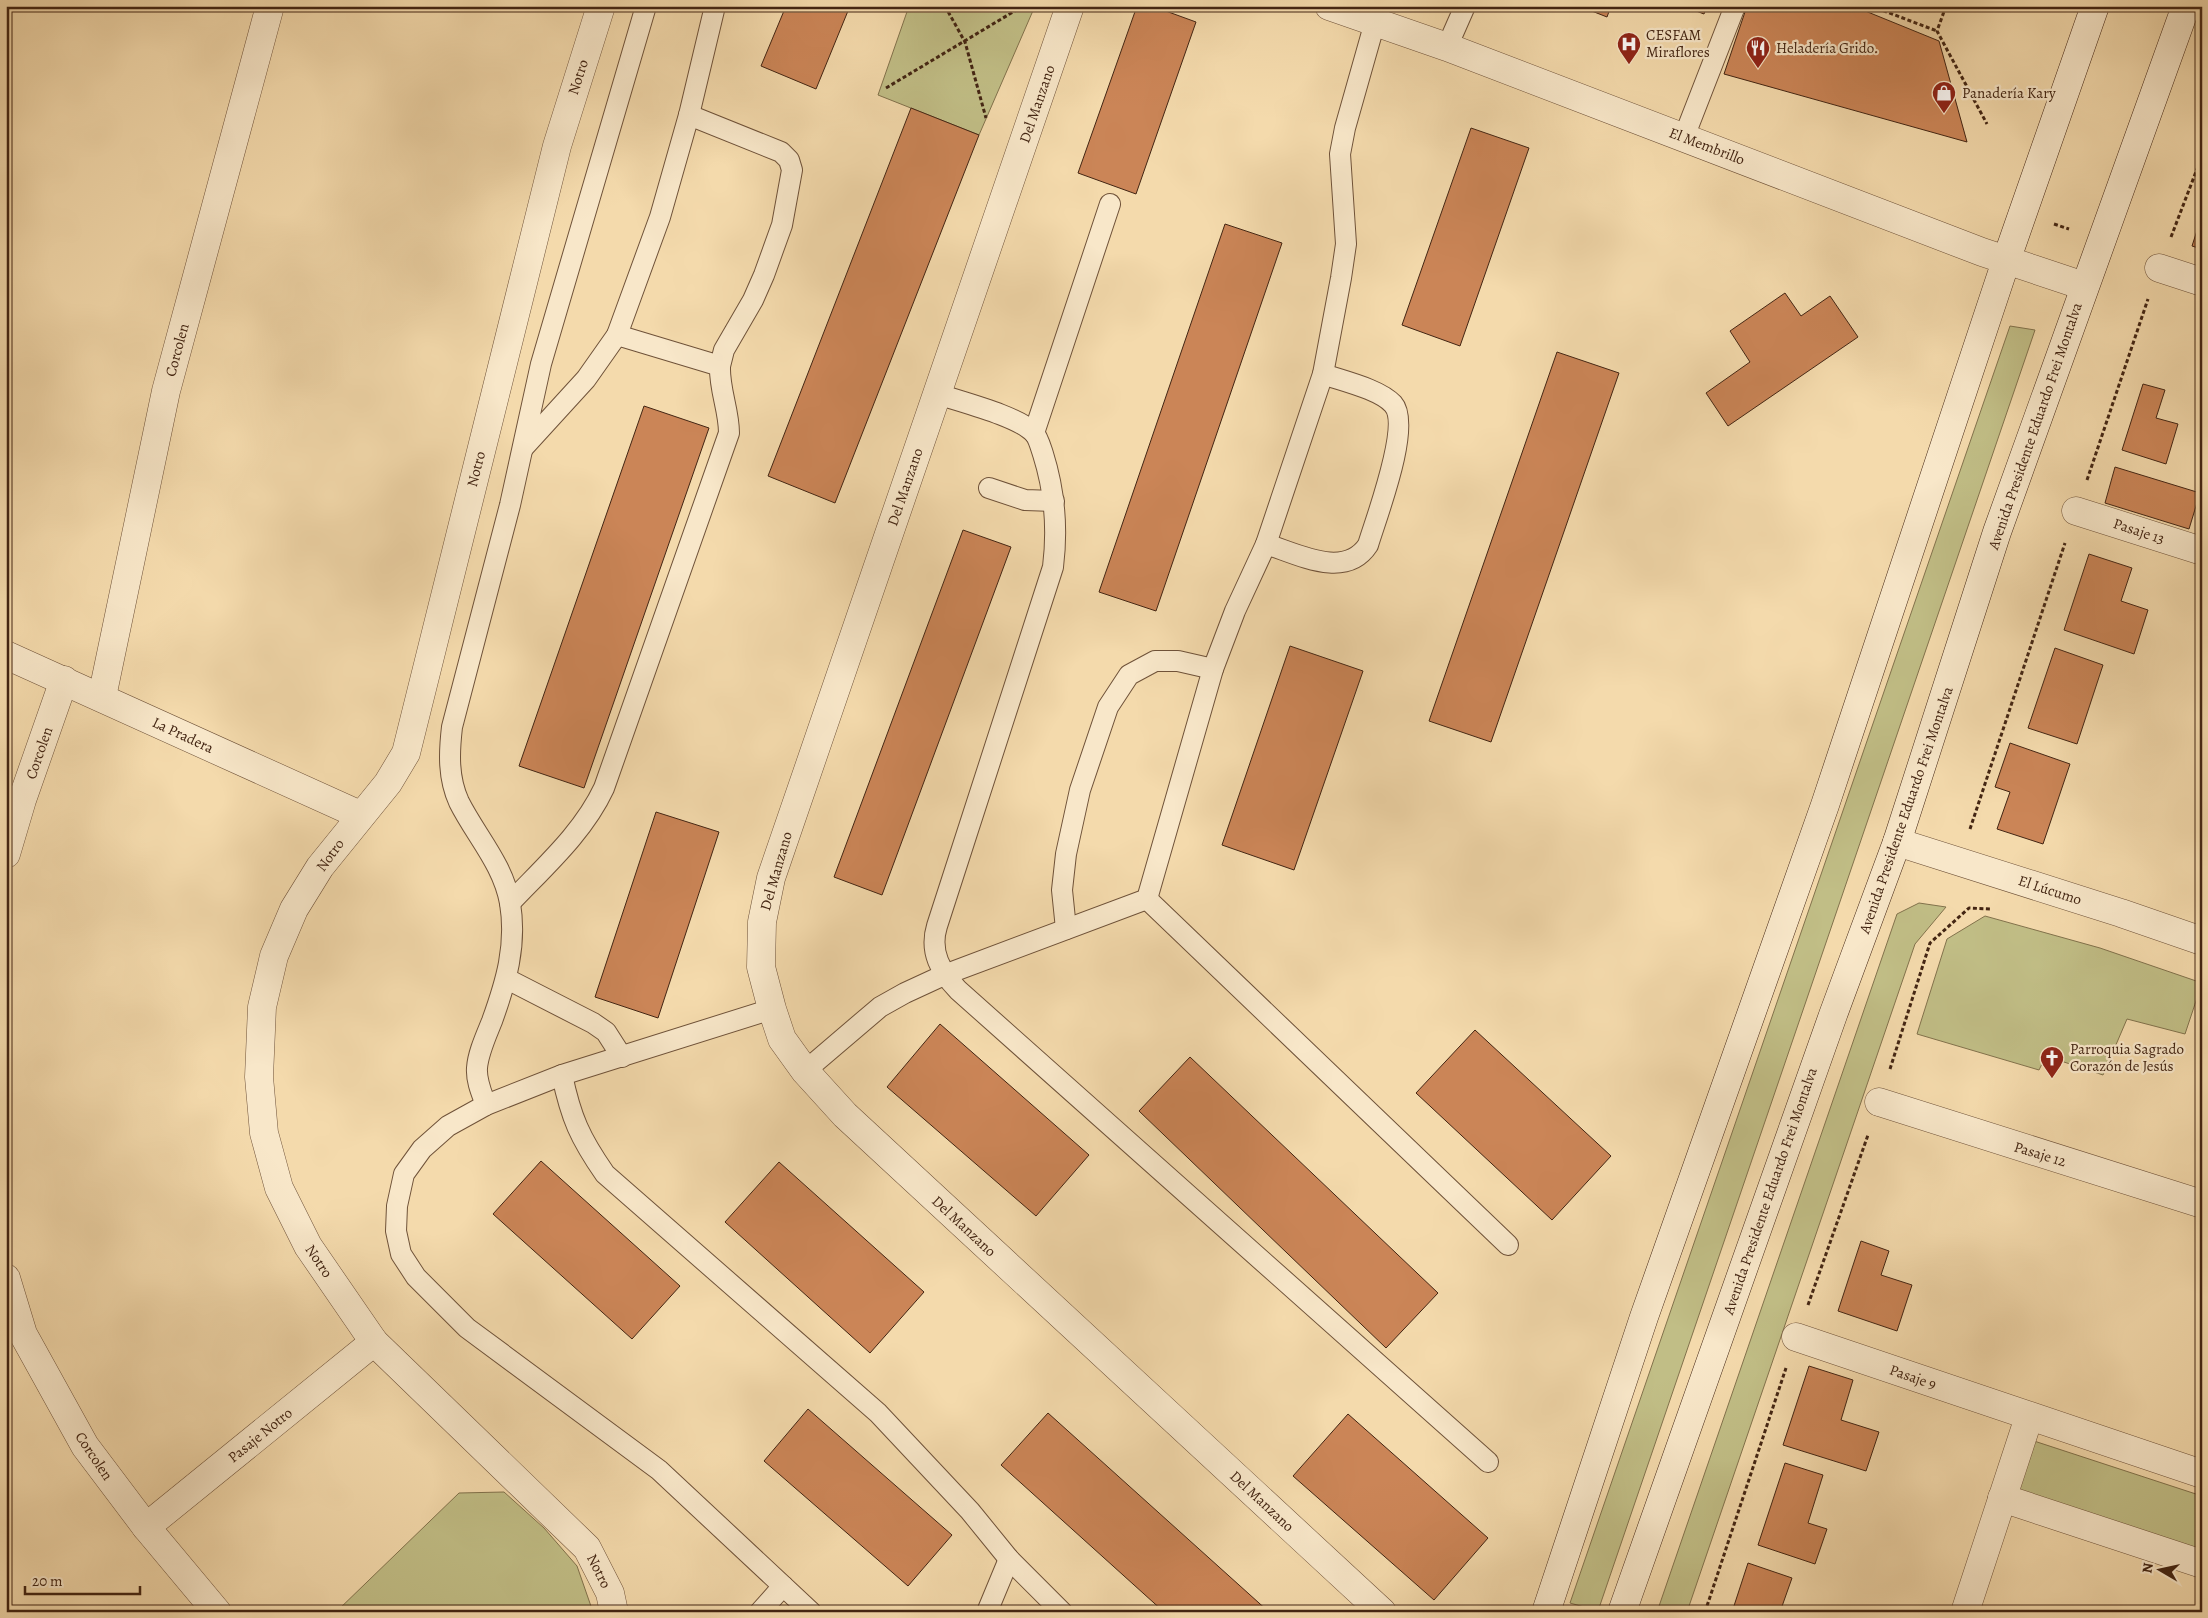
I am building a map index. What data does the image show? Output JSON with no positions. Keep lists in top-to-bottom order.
{
  "streets": {
    "street": [
      "Notro",
      "Del Manzano",
      "El Membrillo",
      "Corcolen",
      "Avenida Presidente Eduardo Frei Montalva",
      "Pasaje 13",
      "La Pradera",
      "El Lúcumo",
      "Pasaje 12",
      "Pasaje 9",
      "Pasaje Notro"
    ]
  },
  "crossings": [
    ["Notro", "La Pradera"],
    ["Notro", "Pasaje Notro"],
    ["El Membrillo", "Avenida Presidente Eduardo Frei Montalva"],
    ["Corcolen", "La Pradera"],
    ["Corcolen", "Pasaje Notro"],
    ["Avenida Presidente Eduardo Frei Montalva", "El Lúcumo"]
  ],
  "places": {
    "hospital": ["CESFAM Miraflores"],
    "restaurant": ["Heladería Grido."],
    "shop": ["Panadería Kary"],
    "church": ["Parroquia Sagrado Corazón de Jesús"]
  },
  "scale_bar": "20 m",
  "north": "left"
}
